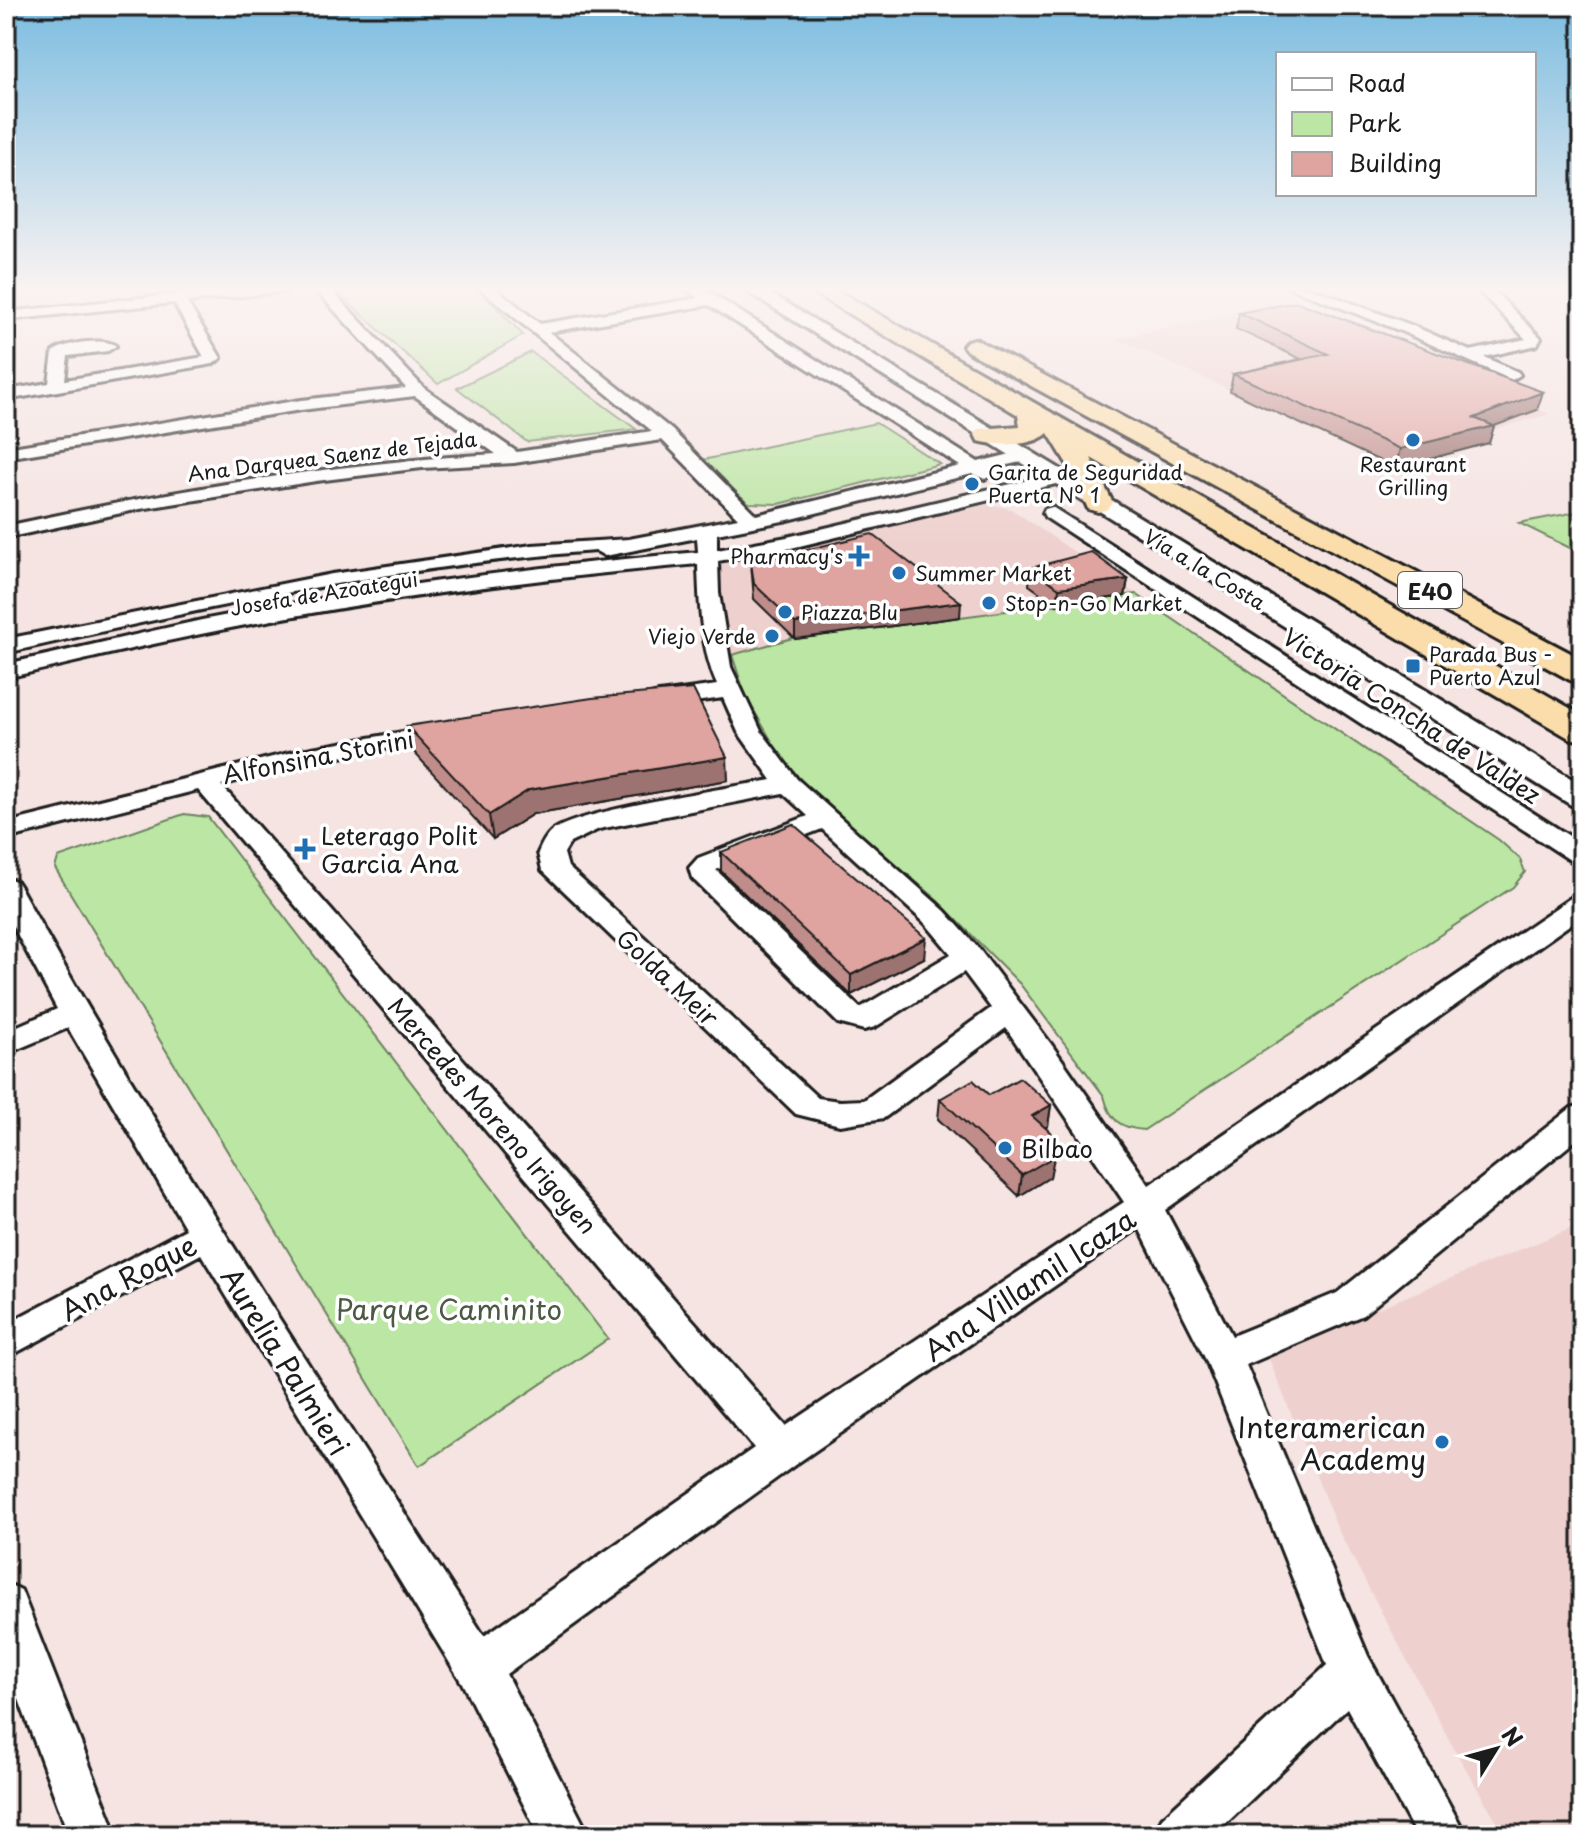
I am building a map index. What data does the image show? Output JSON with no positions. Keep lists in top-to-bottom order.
{
  "streets": {
    "highway": ["Vía a la Costa", "E40"],
    "street": [
      "Ana Darquea Saenz de Tejada",
      "Josefa de Azoategui",
      "Victoria Concha de Valdez",
      "Alfonsina Storini",
      "Golda Meir",
      "Mercedes Moreno Irigoyen",
      "Ana Roque",
      "Ana Villamil Icaza",
      "Aurelia Palmieri"
    ]
  },
  "crossings": [
    ["Vía a la Costa", "Josefa de Azoategui"],
    ["Alfonsina Storini", "Mercedes Moreno Irigoyen"],
    ["Mercedes Moreno Irigoyen", "Ana Villamil Icaza"],
    ["Ana Roque", "Aurelia Palmieri"],
    ["Ana Villamil Icaza", "Aurelia Palmieri"]
  ],
  "parks": ["Parque Caminito"],
  "places": {
    "other": [
      "Restaurant Grilling",
      "Garita de Seguridad Puerta Nº 1",
      "Summer Market",
      "Stop-n-Go Market",
      "Piazza Blu",
      "Viejo Verde",
      "Bilbao",
      "Interamerican Academy"
    ],
    "health": ["Pharmacy's", "Leterago Polit Garcia Ana"],
    "transit": ["Parada Bus - Puerto Azul"]
  },
  "legend": ["Road", "Park", "Building"],
  "north": "top right"
}
